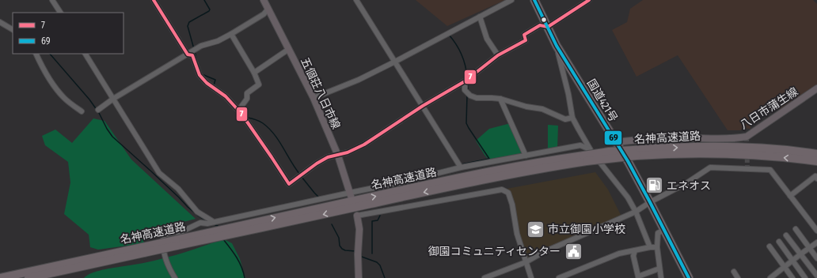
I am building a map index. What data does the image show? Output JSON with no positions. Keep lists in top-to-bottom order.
{
  "streets": {
    "highway": ["国道421号", "名神高速道路"],
    "main road": ["五個荘八日市線", "八日市蒲生線"]
  },
  "crossings": [
    ["国道421号", "八日市蒲生線"]
  ],
  "places": {
    "fuel station": ["エネオス"],
    "school or university": ["市立御園小学校"],
    "public building": ["御園コミュニティセンター"]
  },
  "lines": ["transit line 7", "transit line 69"],
  "legend": ["7", "69"]
}
